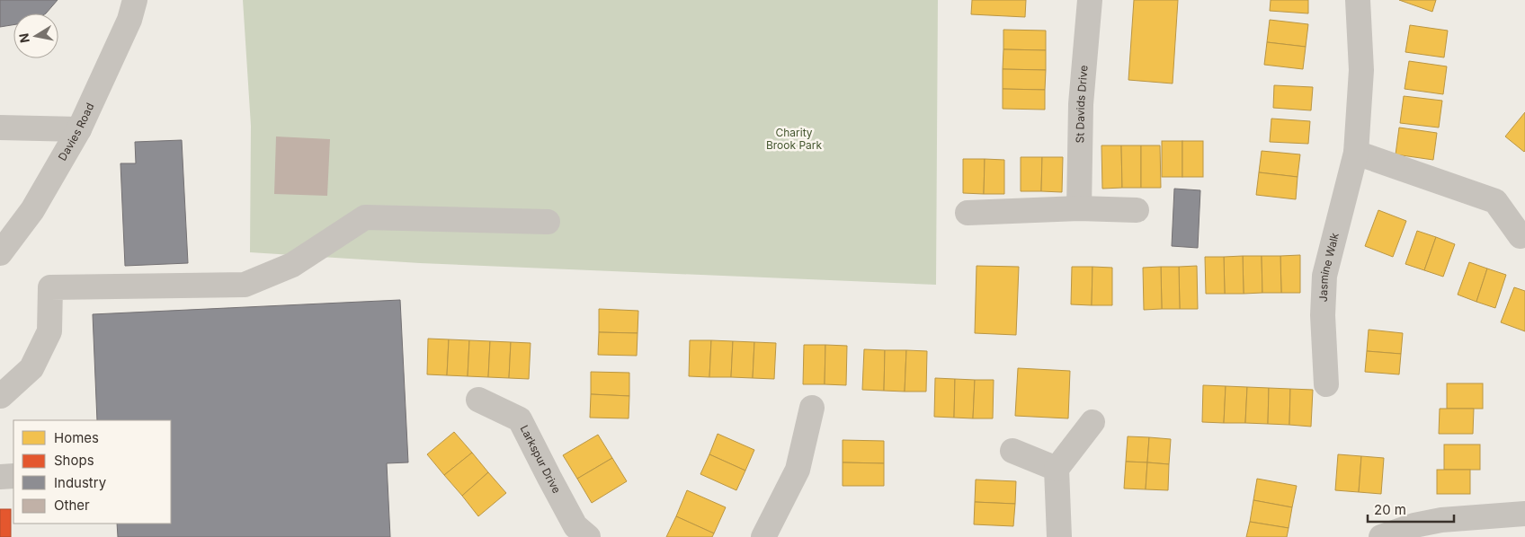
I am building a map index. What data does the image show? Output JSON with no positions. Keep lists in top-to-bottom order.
{
  "streets": {
    "street": [
      "St Davids Drive",
      "Davies Road",
      "Jasmine Walk",
      "Larkspur Drive"
    ]
  },
  "parks": ["Charity Brook Park"],
  "legend": [
    "Homes",
    "Shops",
    "Industry",
    "Other"
  ],
  "scale_bar": "20 m",
  "north": "left"
}
